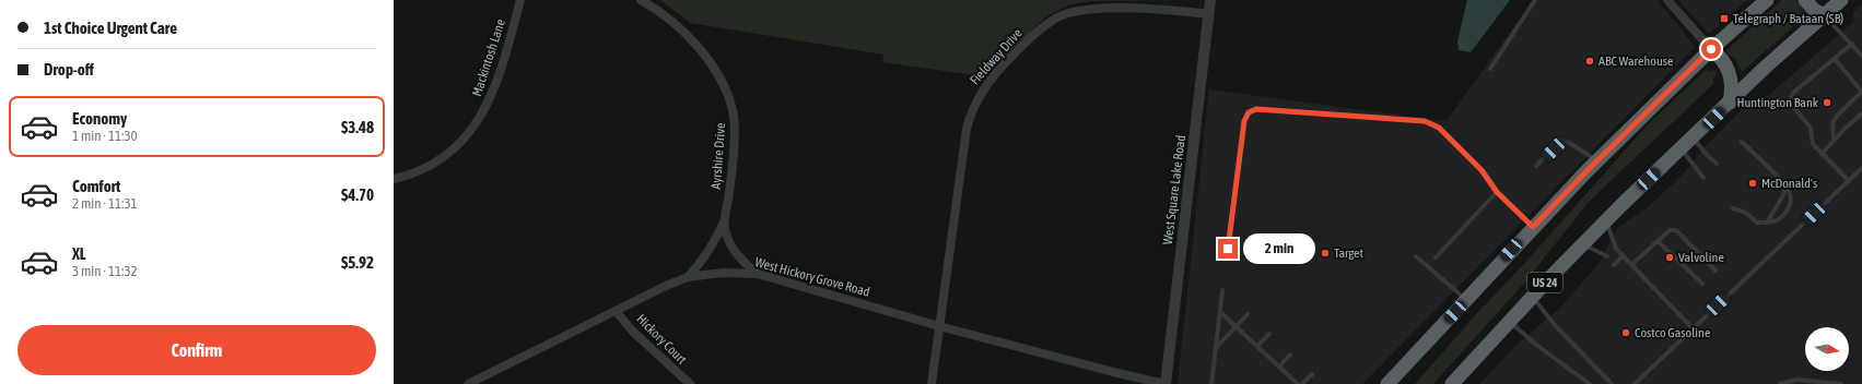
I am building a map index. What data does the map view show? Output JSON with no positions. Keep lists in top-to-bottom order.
{
  "streets": {
    "highway": ["US 24"],
    "street": [
      "Fieldway Drive",
      "Mackintosh Lane",
      "Ayrshire Drive",
      "West Square Lake Road",
      "West Hickory Grove Road",
      "Hickory Court"
    ]
  },
  "crossings": [
    ["Fieldway Drive", "West Square Lake Road"],
    ["Fieldway Drive", "West Hickory Grove Road"],
    ["Ayrshire Drive", "West Hickory Grove Road"],
    ["West Square Lake Road", "West Hickory Grove Road"],
    ["West Hickory Grove Road", "Hickory Court"]
  ],
  "places": {
    "transit": ["Telegraph / Bataan (SB)"],
    "other": [
      "ABC Warehouse",
      "Huntington Bank",
      "McDonald's",
      "Target",
      "Valvoline",
      "Costco Gasoline"
    ]
  },
  "north": "right",
  "page": {
    "banner": ["1st Choice Urgent Care", "Drop-off"],
    "list": [
      {
        "name": "Economy",
        "note": "1 min · 11:30",
        "value": "$3.48"
      },
      {
        "name": "Comfort",
        "note": "2 min · 11:31",
        "value": "$4.70"
      },
      {
        "name": "XL",
        "note": "3 min · 11:32",
        "value": "$5.92"
      }
    ],
    "bubble": "2 min",
    "buttons": "Confirm"
  }
}
